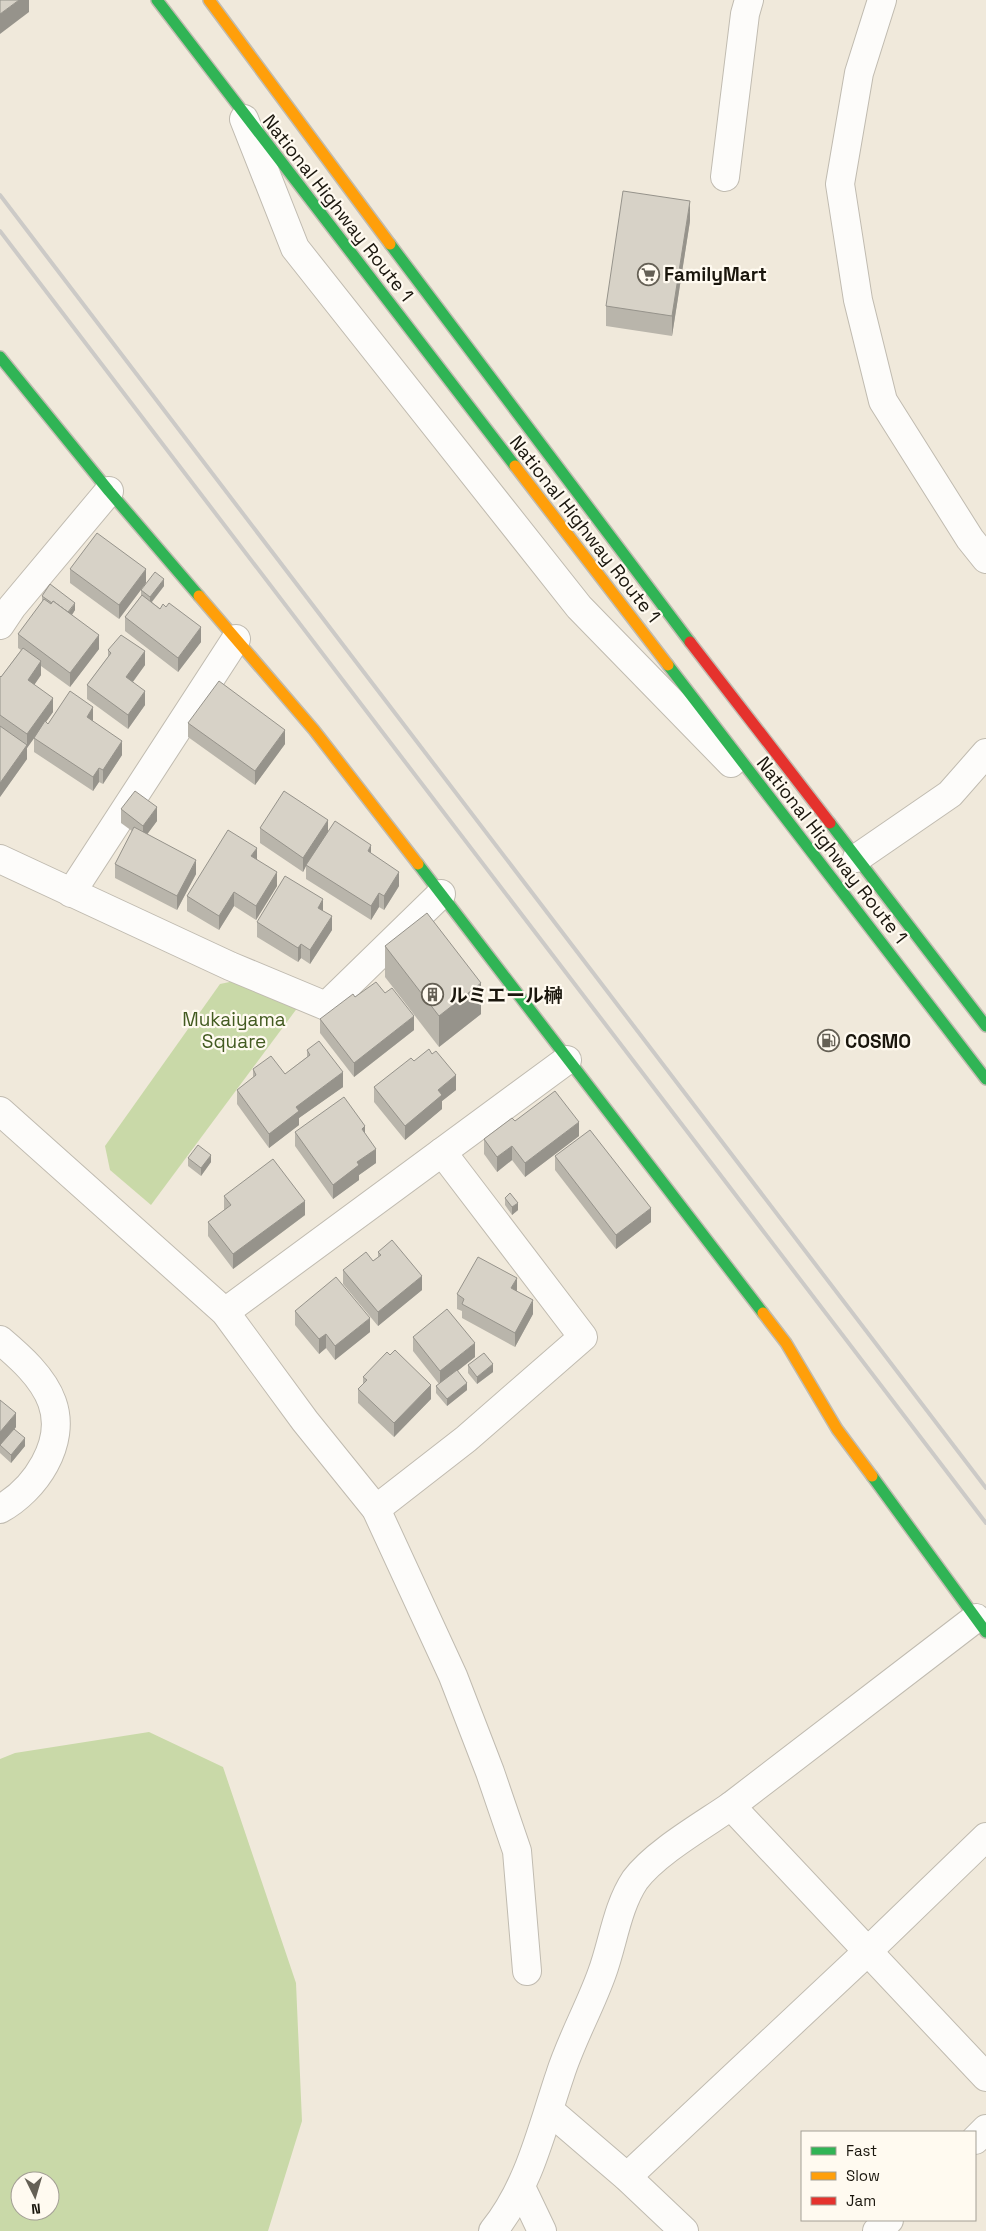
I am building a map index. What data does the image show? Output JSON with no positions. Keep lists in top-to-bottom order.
{
  "streets": {
    "main road": ["National Highway Route 1"]
  },
  "parks": ["Mukaiyama Square"],
  "places": {
    "supermarket": ["FamilyMart"],
    "building": ["ルミエール榊"],
    "fuel station": ["COSMO"]
  },
  "legend": ["Fast", "Slow", "Jam"],
  "north": "bottom"
}
